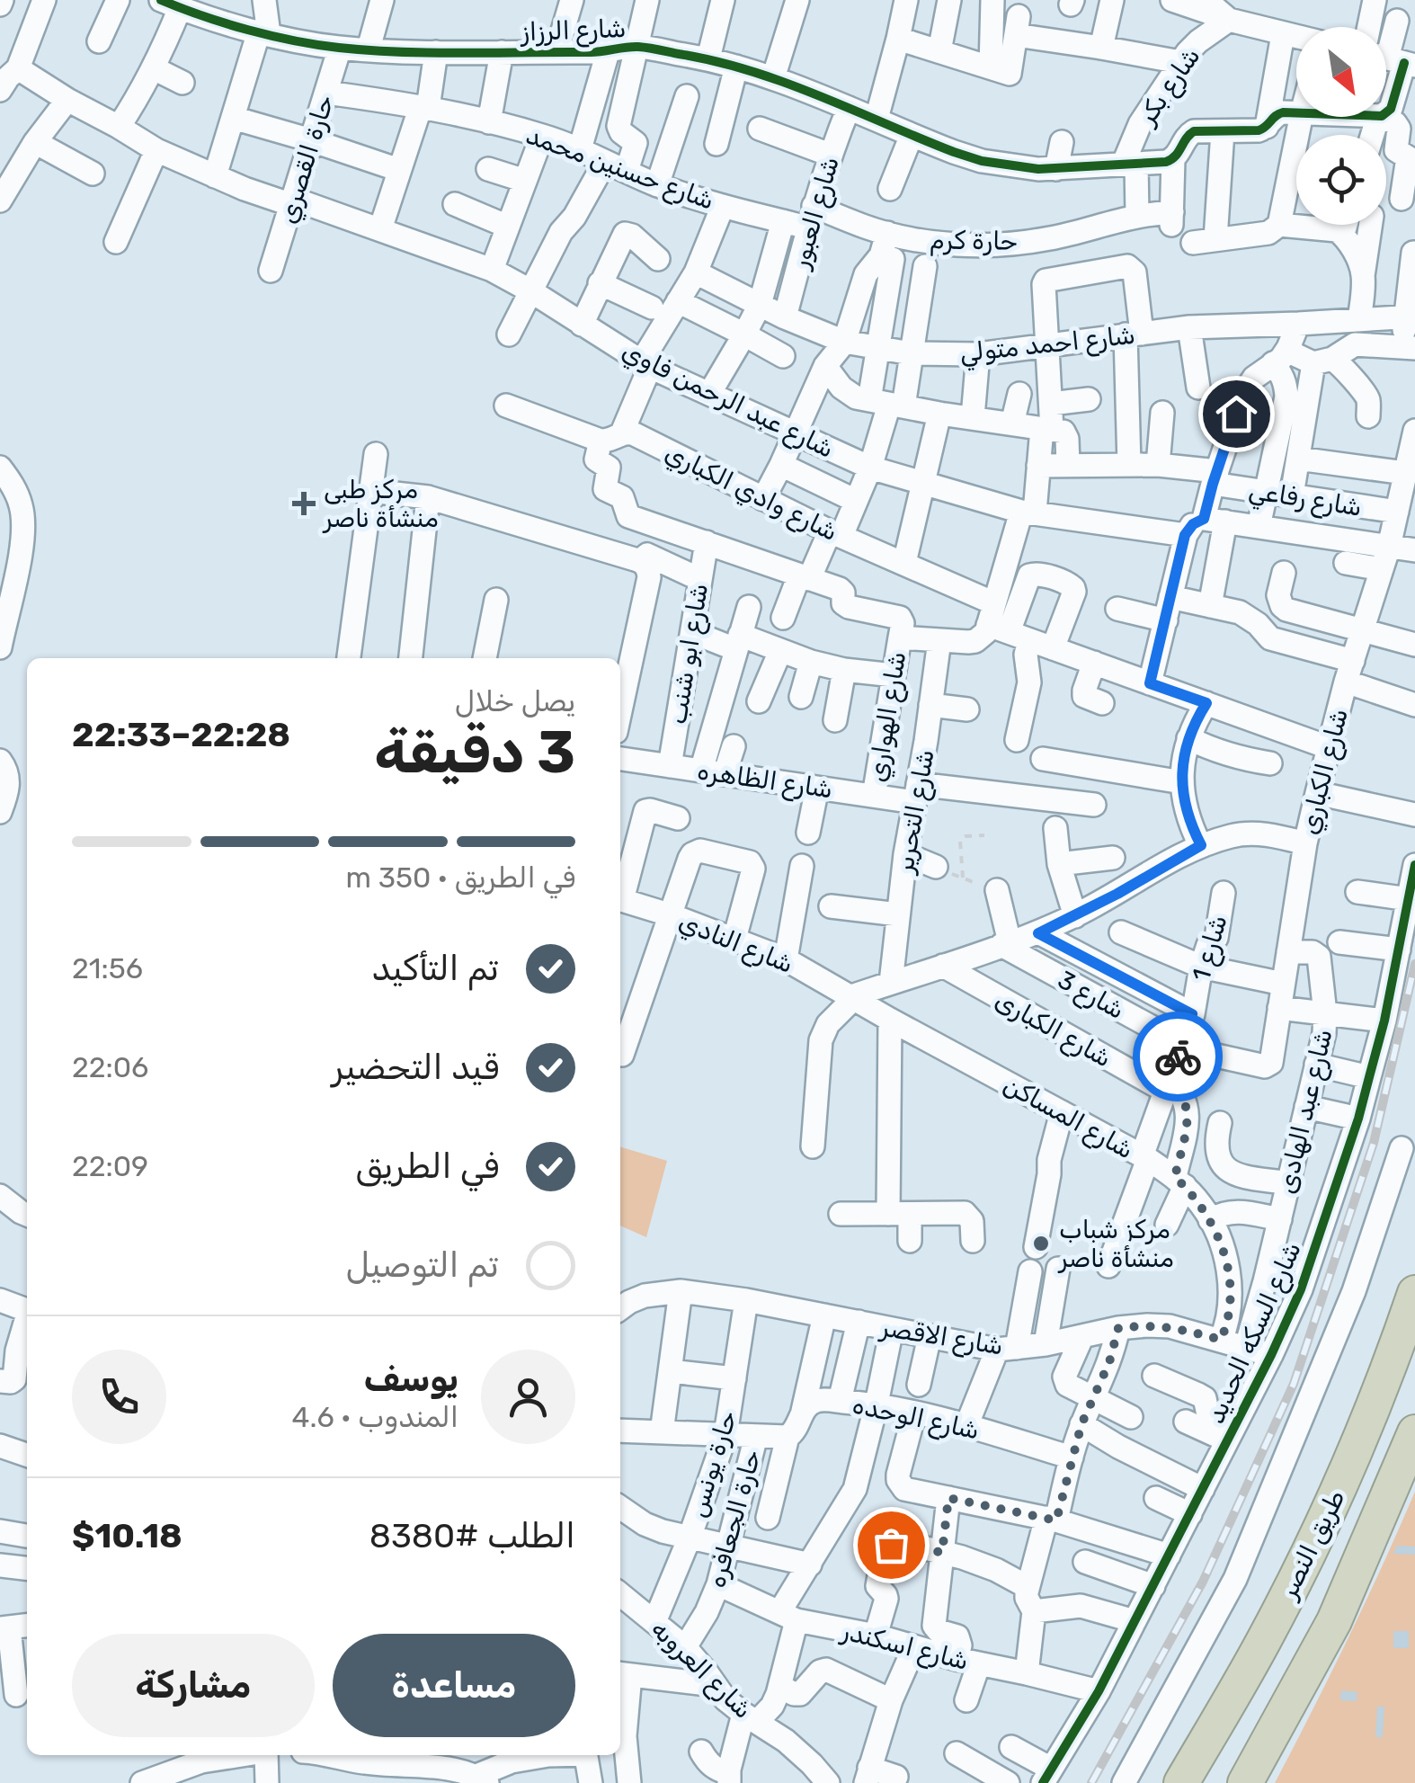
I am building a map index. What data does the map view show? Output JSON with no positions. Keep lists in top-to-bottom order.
{
  "streets": {
    "highway": ["طريق النصر"],
    "street": [
      "شارع الرزاز",
      "شارع بكر",
      "حارة القصري",
      "شارع حسنين محمد",
      "شارع العبور",
      "حارة كرم",
      "شارع احمد متولي",
      "شارع عبد الرحمن فاوي",
      "شارع وادي الكباري",
      "شارع رفاعي",
      "شارع ابو شنب",
      "شارع الهواري",
      "شارع الكباري",
      "شارع الظاهره",
      "شارع التحرير",
      "شارع النادي",
      "شارع 1",
      "شارع 3",
      "شارع الكبارى",
      "شارع عبد الهادى",
      "شارع المساكن",
      "شارع السكه الحديد",
      "شارع الاقصر",
      "شارع الوحده",
      "حارة يونس",
      "حارة الجعافره",
      "شارع اسكندر",
      "شارع العروبه"
    ]
  },
  "crossings": [
    ["شارع الرزاز", "شارع بكر"],
    ["شارع الرزاز", "حارة القصري"],
    ["شارع الرزاز", "شارع العبور"],
    ["شارع الرزاز", "حارة كرم"],
    ["حارة القصري", "شارع حسنين محمد"],
    ["حارة القصري", "شارع عبد الرحمن فاوي"],
    ["شارع حسنين محمد", "شارع العبور"],
    ["شارع حسنين محمد", "حارة كرم"],
    ["شارع العبور", "حارة كرم"],
    ["شارع العبور", "شارع احمد متولي"],
    ["شارع وادي الكباري", "شارع الهواري"],
    ["شارع وادي الكباري", "شارع الكباري"],
    ["شارع رفاعي", "شارع الكباري"],
    ["شارع ابو شنب", "شارع الظاهره"],
    ["شارع الهواري", "شارع الظاهره"],
    ["شارع الهواري", "شارع التحرير"],
    ["شارع الكباري", "شارع عبد الهادى"],
    ["شارع الظاهره", "شارع التحرير"],
    ["شارع النادي", "شارع المساكن"],
    ["شارع 1", "شارع 3"],
    ["شارع 1", "شارع الكبارى"],
    ["شارع 1", "شارع المساكن"],
    ["شارع عبد الهادى", "شارع الاقصر"],
    ["شارع المساكن", "شارع الاقصر"],
    ["شارع السكه الحديد", "شارع الاقصر"],
    ["شارع السكه الحديد", "شارع اسكندر"],
    ["شارع الاقصر", "حارة يونس"],
    ["حارة يونس", "شارع العروبه"],
    ["حارة الجعافره", "شارع اسكندر"],
    ["حارة الجعافره", "شارع العروبه"]
  ],
  "places": {
    "health": ["مركز طبى منشأة ناصر"],
    "other": ["مركز شباب منشأة ناصر"]
  },
  "north": "bottom right",
  "page": {
    "heading": ["3 دقيقة", "يصل خلال", "22:28–22:33"],
    "panel": [
      "يوسف",
      "المندوب · 4.6",
      "الطلب #8380",
      "$10.18"
    ],
    "bar": "في الطريق · 350 m",
    "list": [
      ["تم التأكيد", "21:56"],
      ["قيد التحضير", "22:06"],
      ["في الطريق", "22:09"],
      "تم التوصيل"
    ],
    "buttons": ["مساعدة", "مشاركة"]
  }
}
